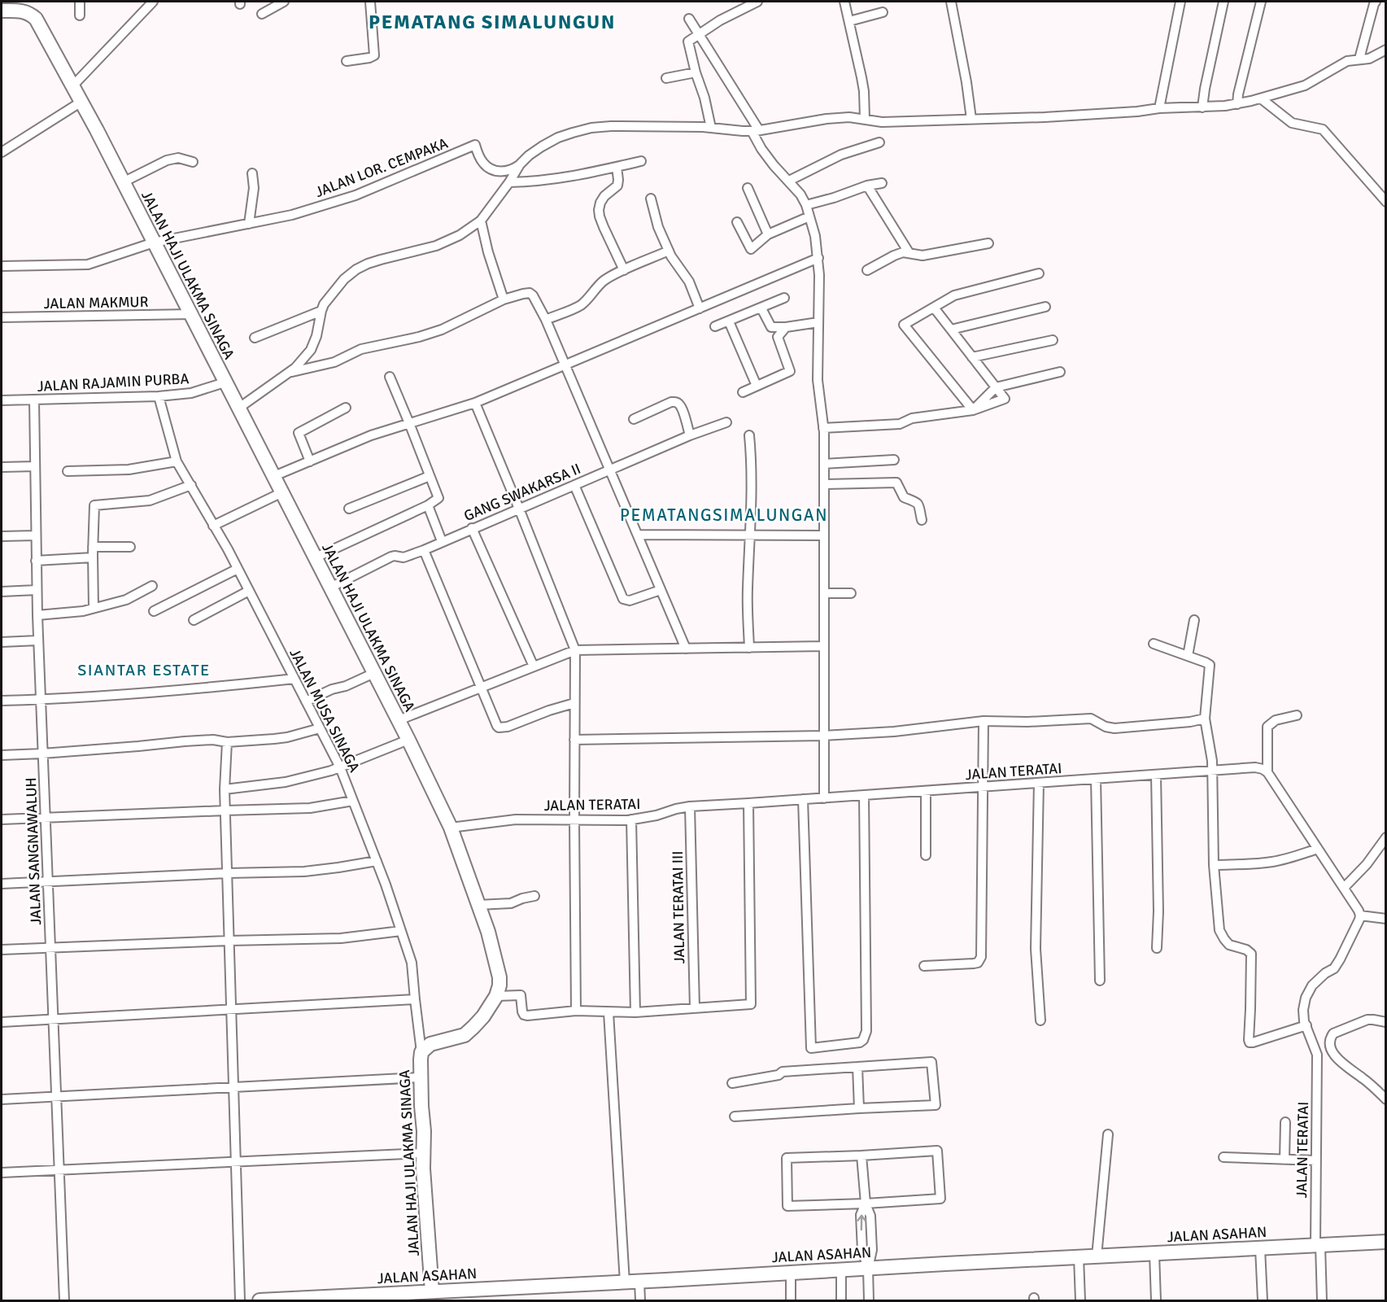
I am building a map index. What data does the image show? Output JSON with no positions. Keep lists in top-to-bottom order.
{
  "streets": {
    "main road": ["JALAN HAJI ULAKMA SINAGA", "JALAN ASAHAN"],
    "street": [
      "JALAN LOR. CEMPAKA",
      "JALAN MAKMUR",
      "JALAN RAJAMIN PURBA",
      "GANG SWAKARSA II",
      "JALAN MUSA SINAGA",
      "JALAN TERATAI",
      "JALAN SANGNAWALUH",
      "JALAN TERATAI III"
    ]
  },
  "crossings": [
    ["JALAN LOR. CEMPAKA", "JALAN HAJI ULAKMA SINAGA"],
    ["JALAN HAJI ULAKMA SINAGA", "JALAN MAKMUR"],
    ["JALAN HAJI ULAKMA SINAGA", "JALAN RAJAMIN PURBA"],
    ["JALAN HAJI ULAKMA SINAGA", "GANG SWAKARSA II"],
    ["JALAN HAJI ULAKMA SINAGA", "JALAN MUSA SINAGA"],
    ["JALAN HAJI ULAKMA SINAGA", "JALAN TERATAI"],
    ["JALAN HAJI ULAKMA SINAGA", "JALAN ASAHAN"],
    ["JALAN RAJAMIN PURBA", "JALAN MUSA SINAGA"],
    ["JALAN RAJAMIN PURBA", "JALAN SANGNAWALUH"],
    ["JALAN TERATAI", "JALAN TERATAI III"],
    ["JALAN TERATAI", "JALAN ASAHAN"]
  ],
  "districts": ["PEMATANG SIMALUNGUN", "PEMATANGSIMALUNGAN", "SIANTAR ESTATE"]
}
